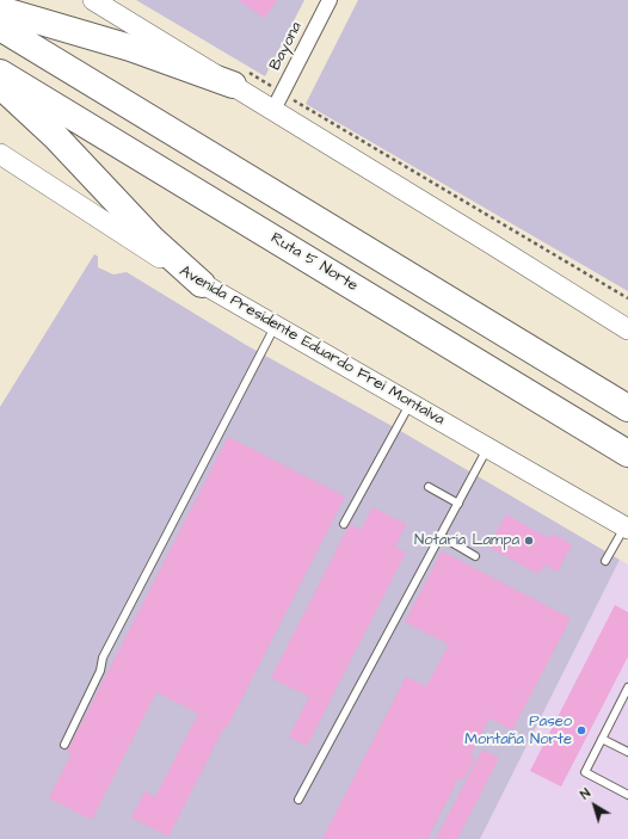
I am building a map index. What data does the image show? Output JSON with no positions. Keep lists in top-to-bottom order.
{
  "streets": {
    "highway": ["Ruta 5 Norte"],
    "main road": ["Avenida Presidente Eduardo Frei Montalva"],
    "street": ["Bayona"]
  },
  "places": ["Notaría Lampa", "Paseo Montaña Norte"],
  "north": "top left"
}
